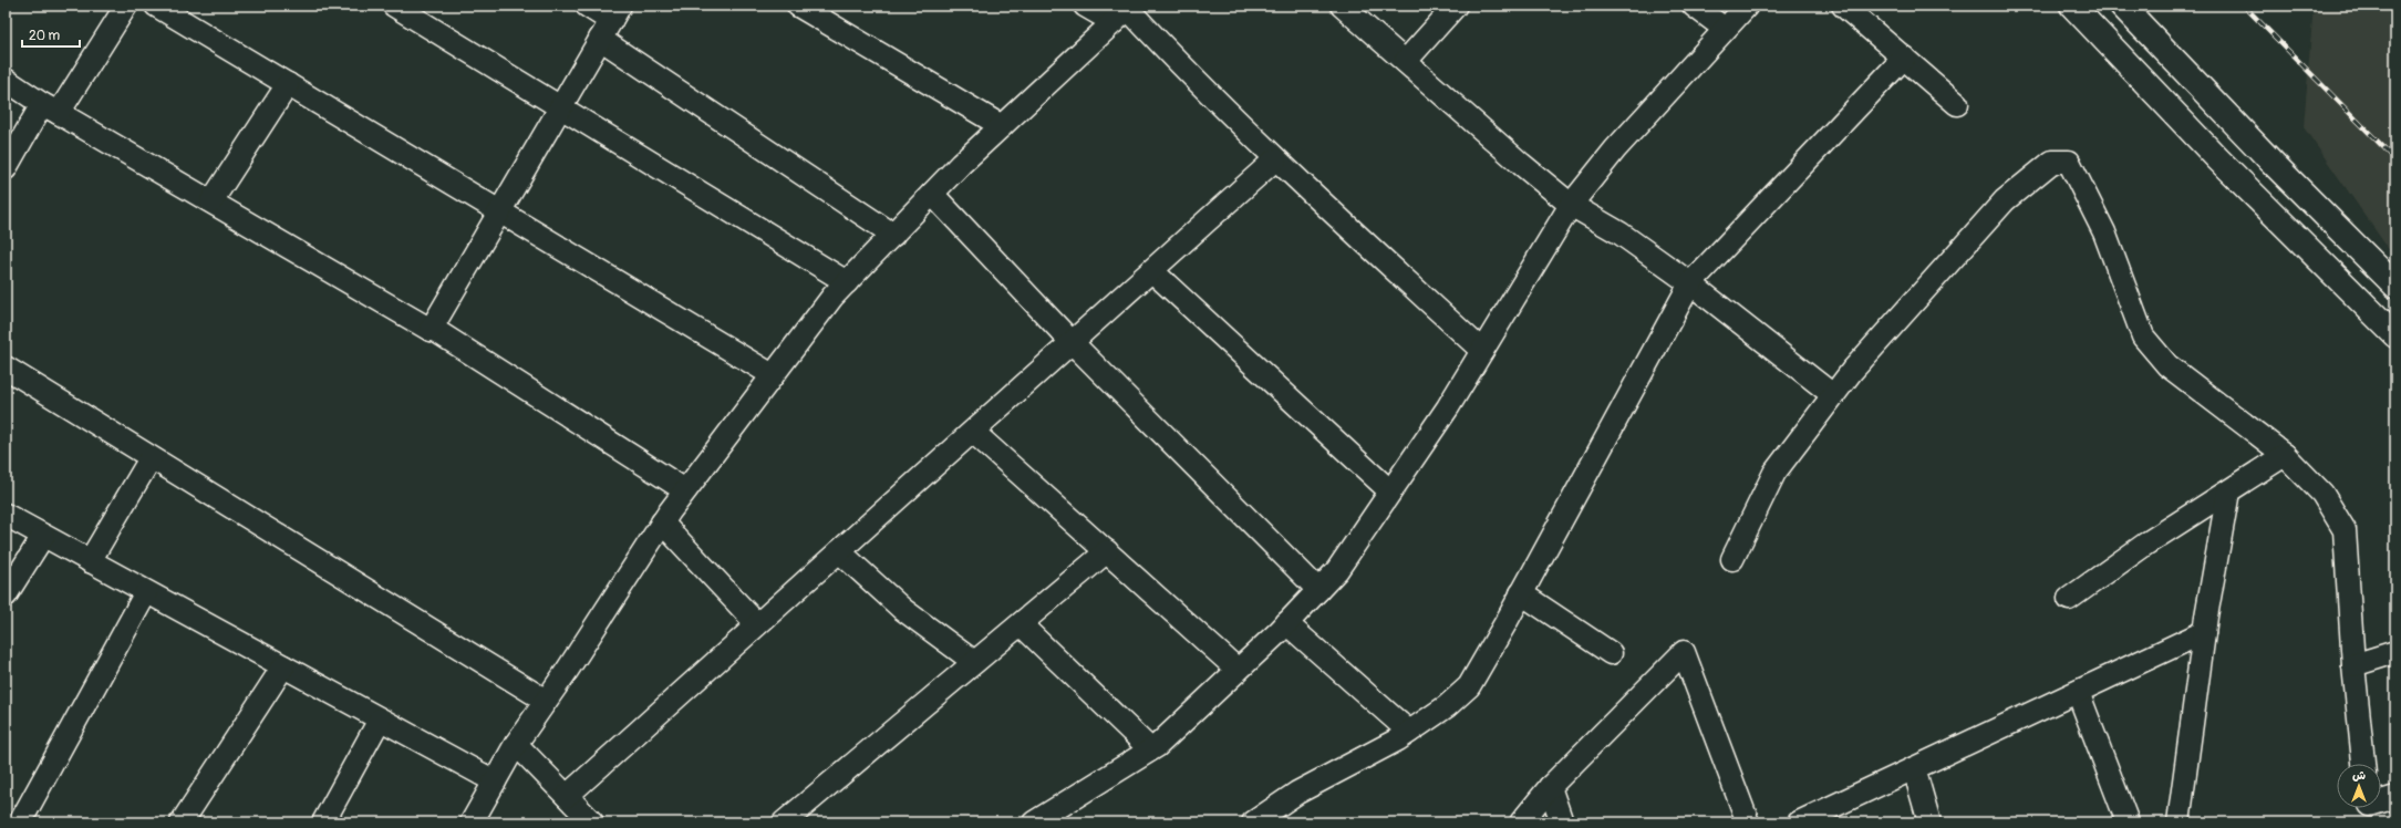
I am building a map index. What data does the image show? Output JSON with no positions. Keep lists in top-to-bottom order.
{
  "scale_bar": "20 m",
  "north": "top"
}
